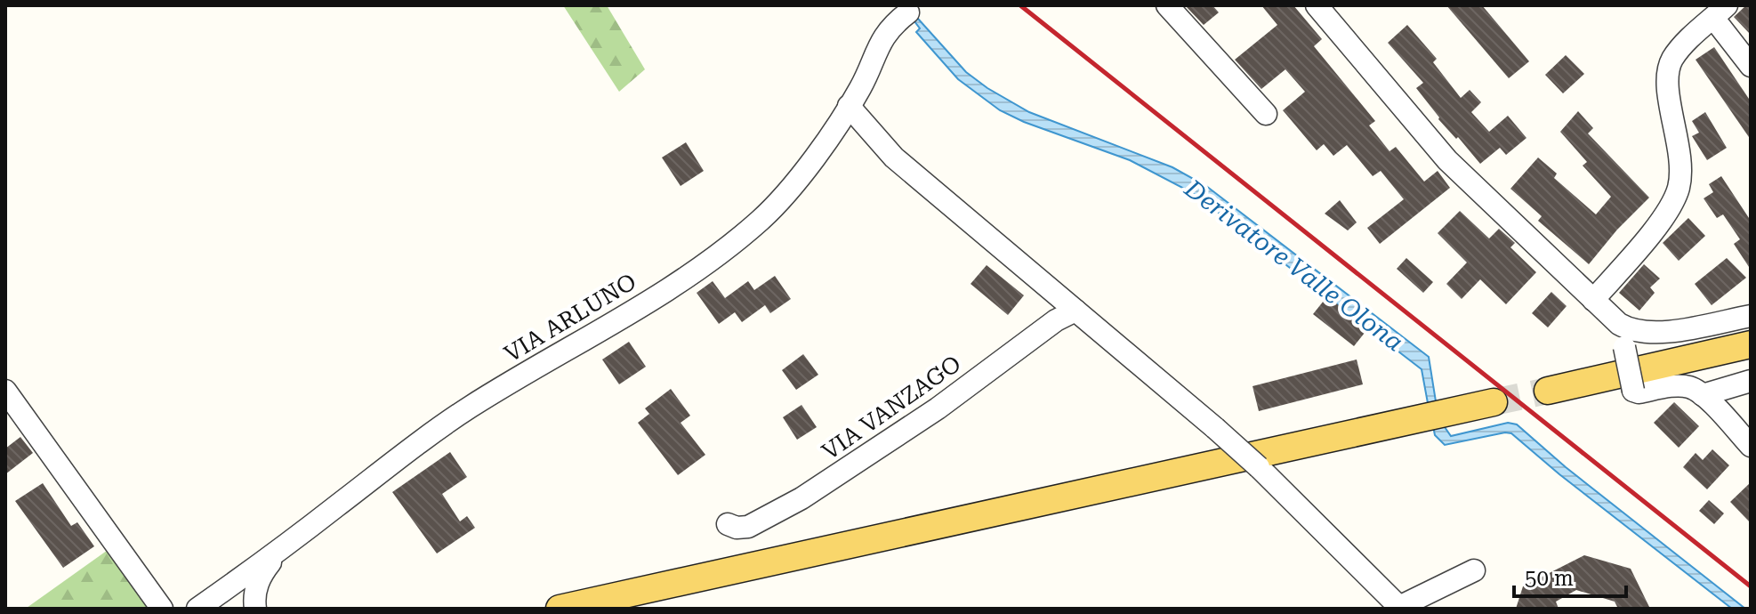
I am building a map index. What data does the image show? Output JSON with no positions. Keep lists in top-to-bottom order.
{
  "streets": {
    "street": ["VIA ARLUNO", "VIA VANZAGO"]
  },
  "water": ["Derivatore Valle Olona"],
  "scale_bar": "50 m"
}
